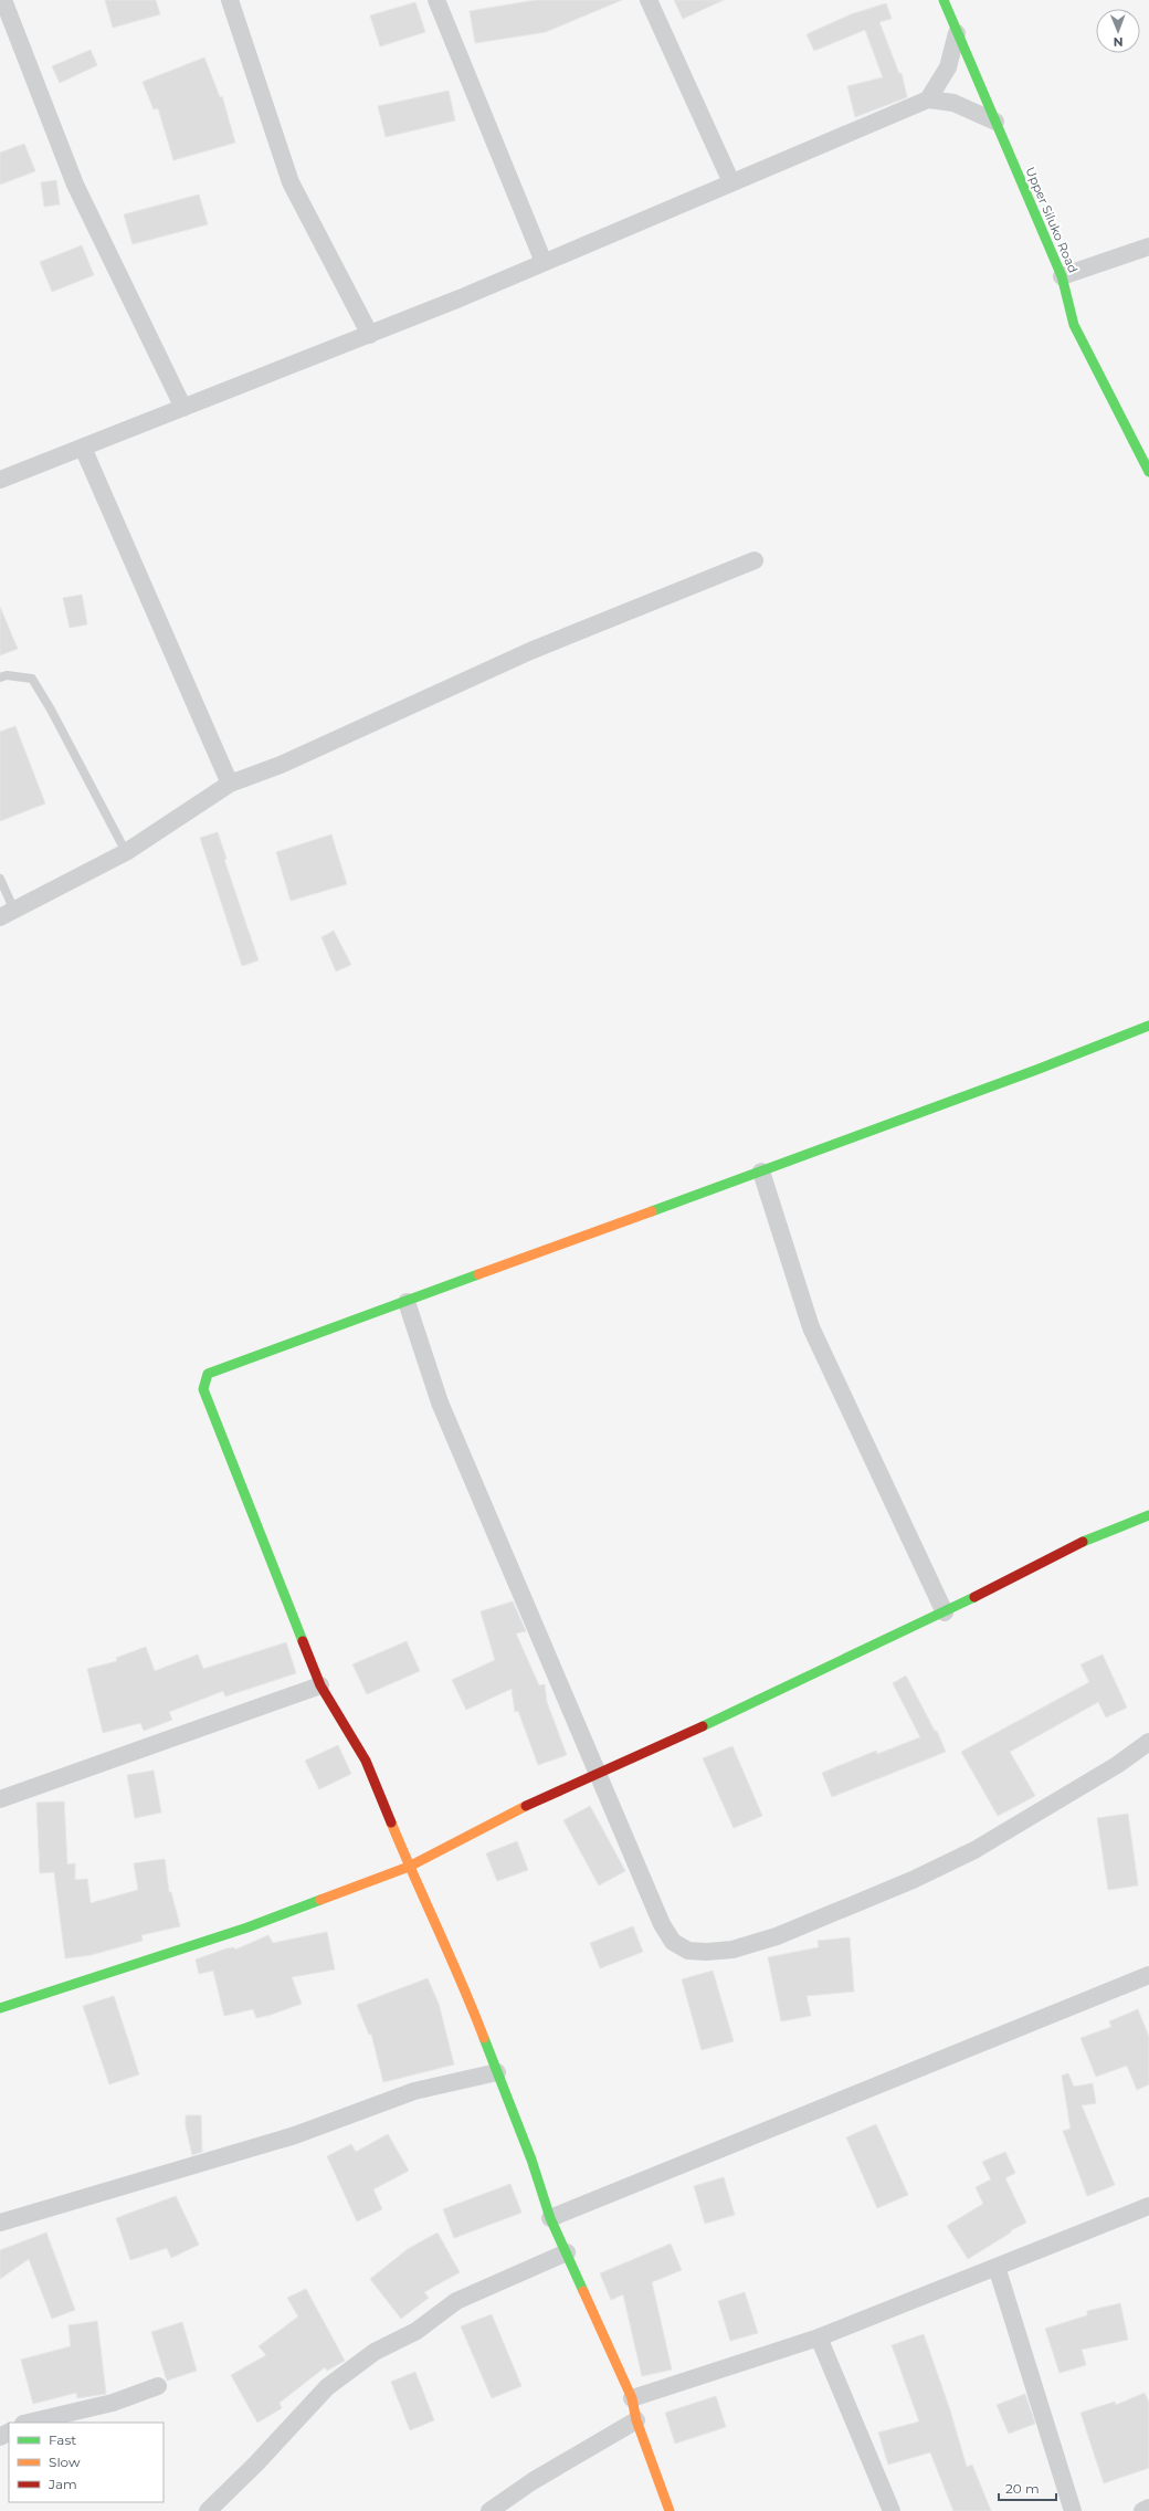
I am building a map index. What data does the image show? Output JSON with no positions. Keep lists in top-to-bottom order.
{
  "streets": {
    "street": ["Upper Siluko Road"]
  },
  "legend": ["Fast", "Slow", "Jam"],
  "scale_bar": "20 m",
  "north": "bottom"
}
